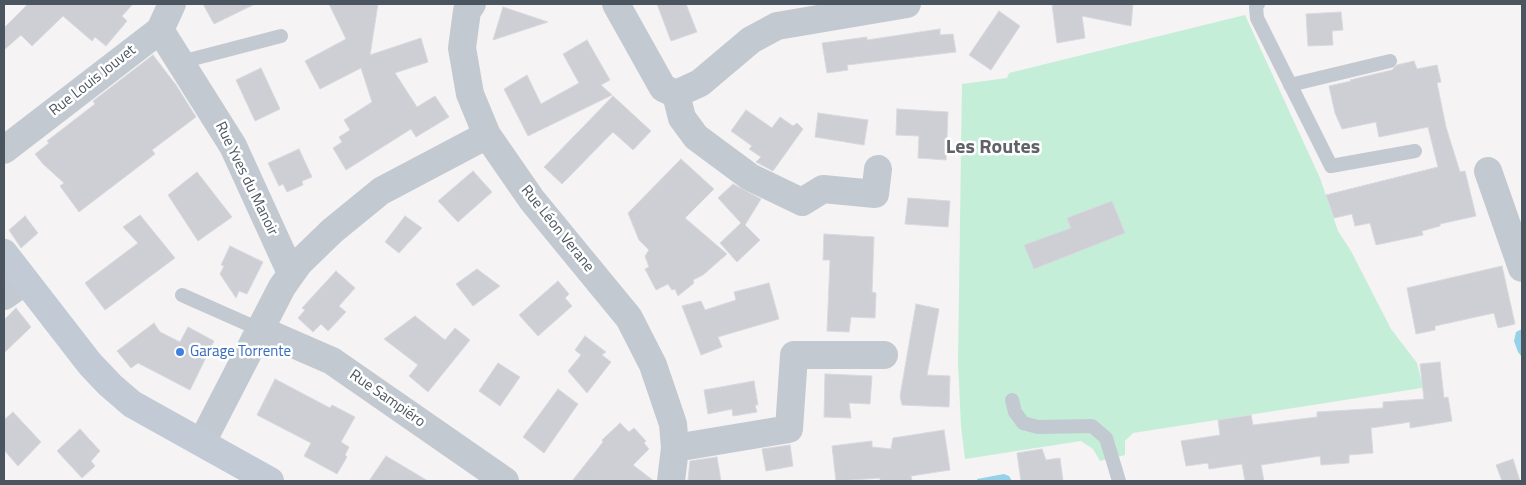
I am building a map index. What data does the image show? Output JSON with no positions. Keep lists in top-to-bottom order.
{
  "streets": {
    "street": [
      "Rue Louis Jouvet",
      "Rue Yves du Manoir",
      "Rue Léon Verane",
      "Rue Sampiéro"
    ]
  },
  "crossings": [
    ["Rue Louis Jouvet", "Rue Yves du Manoir"]
  ],
  "districts": ["Les Routes"],
  "places": ["Garage Torrente"]
}
